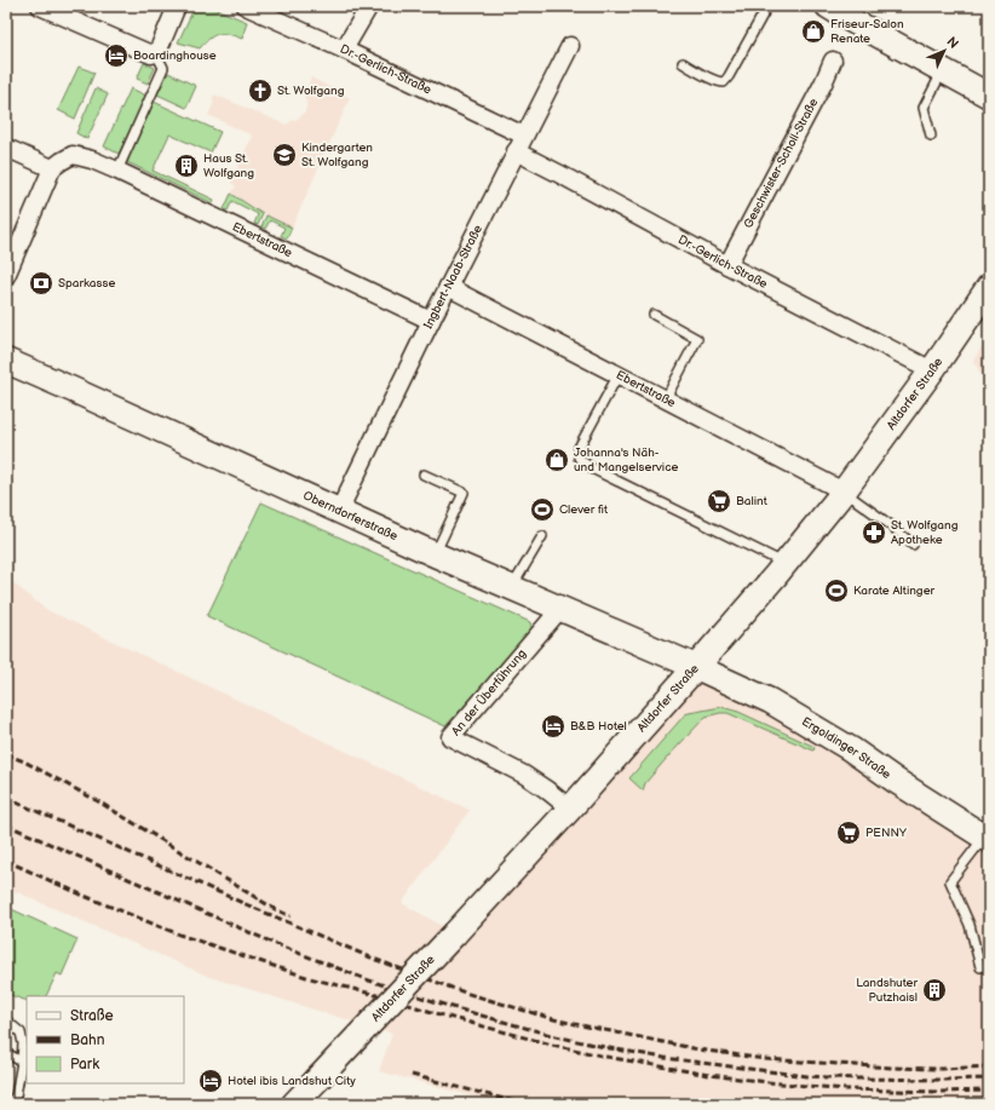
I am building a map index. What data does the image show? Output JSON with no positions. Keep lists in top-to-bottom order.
{
  "streets": {
    "main road": ["Altdorfer Straße", "Oberndorferstraße", "Ergoldinger Straße"],
    "street": [
      "Dr.-Gerlich-Straße",
      "Geschwister-Scholl-Straße",
      "Ebertstraße",
      "Ingbert-Naab-Straße",
      "An der Überführung"
    ]
  },
  "crossings": [
    ["Dr.-Gerlich-Straße", "Geschwister-Scholl-Straße"],
    ["Dr.-Gerlich-Straße", "Ingbert-Naab-Straße"],
    ["Dr.-Gerlich-Straße", "Altdorfer Straße"],
    ["Ebertstraße", "Ingbert-Naab-Straße"],
    ["Ebertstraße", "Altdorfer Straße"],
    ["Ingbert-Naab-Straße", "Oberndorferstraße"],
    ["Altdorfer Straße", "Oberndorferstraße"],
    ["Altdorfer Straße", "An der Überführung"],
    ["Altdorfer Straße", "Ergoldinger Straße"],
    ["Oberndorferstraße", "An der Überführung"],
    ["Oberndorferstraße", "Ergoldinger Straße"]
  ],
  "places": {
    "shop": ["Friseur-Salon Renate", "Johanna's Näh- und Mangelservice"],
    "hotel": ["Boardinghouse", "B&B Hotel", "Hotel ibis Landshut City"],
    "church": ["St. Wolfgang"],
    "school or university": ["Kindergarten St. Wolfgang"],
    "building": ["Haus St. Wolfgang", "Landshuter Putzhaisl"],
    "bank": ["Sparkasse"],
    "supermarket": ["Balint", "PENNY"],
    "sports": ["Clever fit", "Karate Altinger"],
    "pharmacy": ["St. Wolfgang Apotheke"]
  },
  "legend": ["Straße", "Bahn", "Park"],
  "north": "top right"
}
